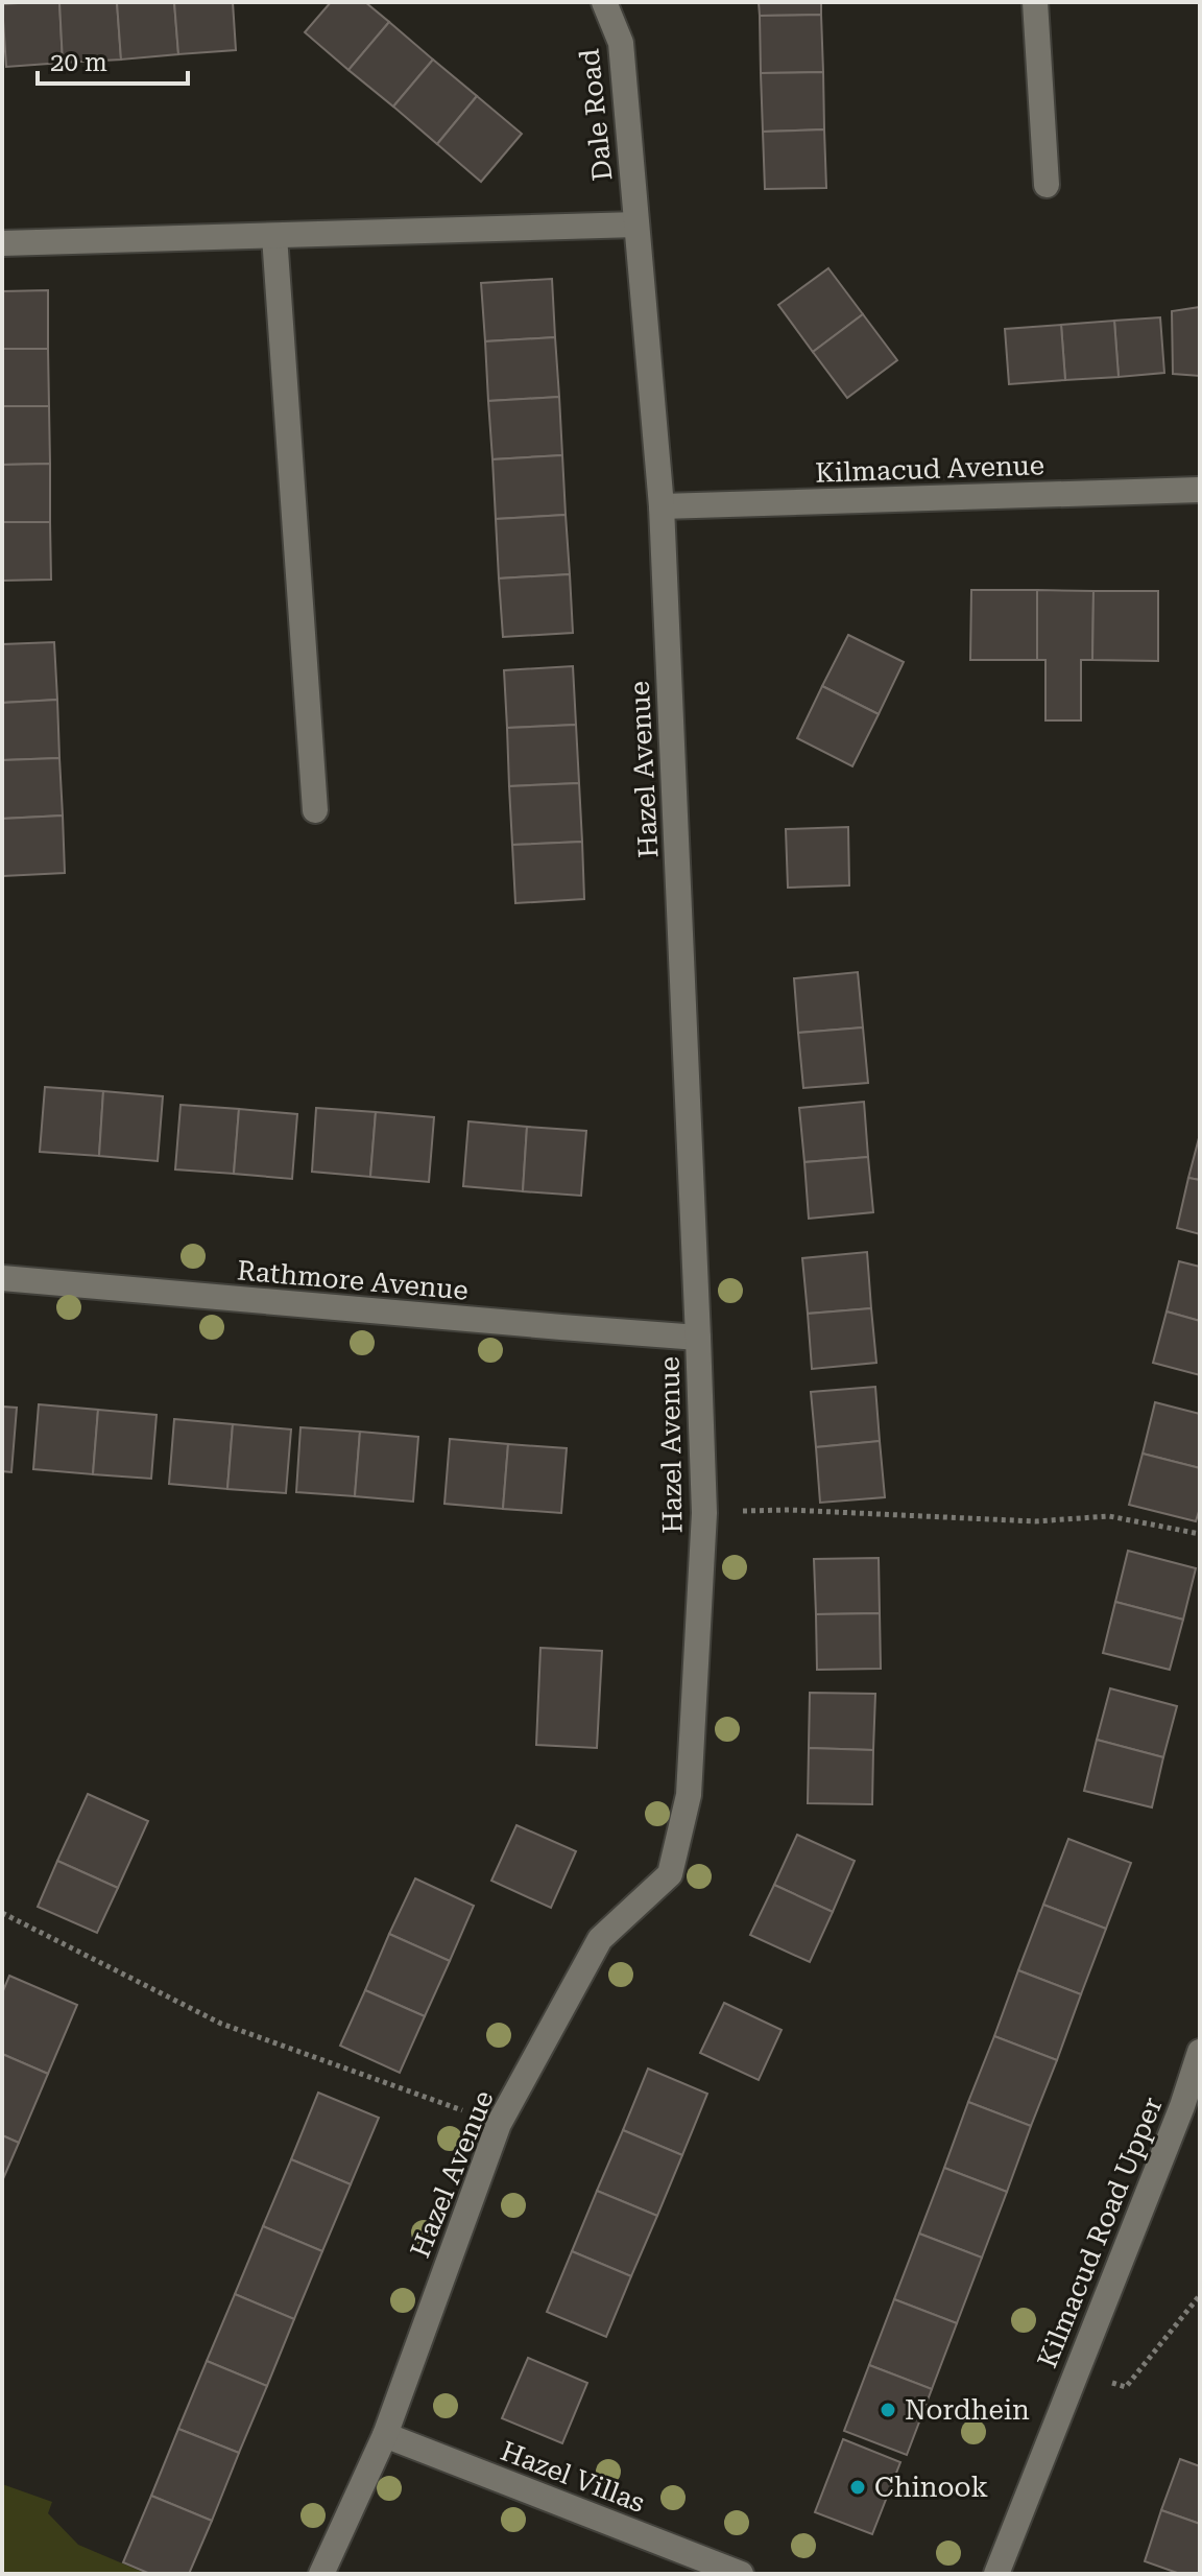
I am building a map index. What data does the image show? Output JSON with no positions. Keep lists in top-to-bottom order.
{
  "streets": {
    "street": [
      "Dale Road",
      "Kilmacud Avenue",
      "Hazel Avenue",
      "Rathmore Avenue",
      "Kilmacud Road Upper",
      "Hazel Villas"
    ]
  },
  "crossings": [
    ["Dale Road", "Hazel Avenue"],
    ["Kilmacud Avenue", "Hazel Avenue"],
    ["Hazel Avenue", "Rathmore Avenue"],
    ["Hazel Avenue", "Hazel Villas"]
  ],
  "places": ["Nordhein", "Chinook"],
  "scale_bar": "20 m"
}
